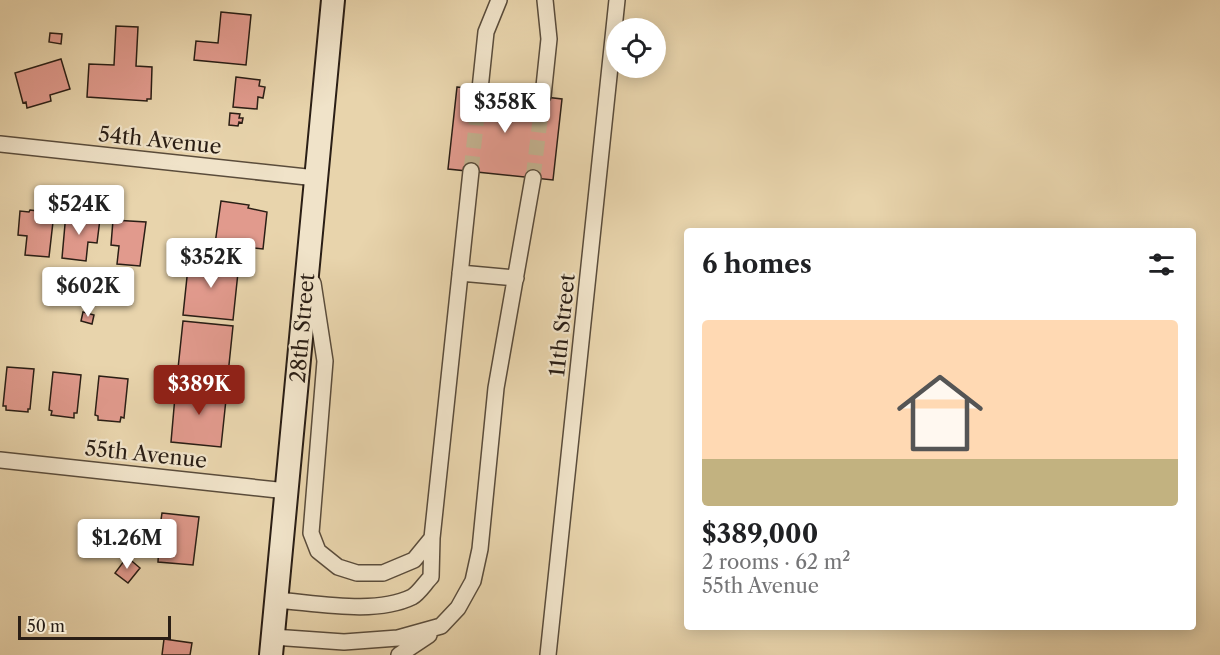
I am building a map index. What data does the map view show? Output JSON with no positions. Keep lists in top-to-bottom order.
{
  "streets": {
    "main road": ["28th Street"],
    "street": ["54th Avenue", "11th Street", "55th Avenue"]
  },
  "crossings": [
    ["54th Avenue", "28th Street"],
    ["28th Street", "55th Avenue"]
  ],
  "scale_bar": "50 m",
  "page": {
    "price": [
      "$358K",
      "$524K",
      "$352K",
      "$602K",
      "$389K",
      "$1.26M"
    ],
    "heading": "6 homes",
    "list": [
      {
        "name": "$389,000",
        "note": "2 rooms · 62 m² · 55th Avenue"
      }
    ],
    "scale": "50 m"
  }
}
